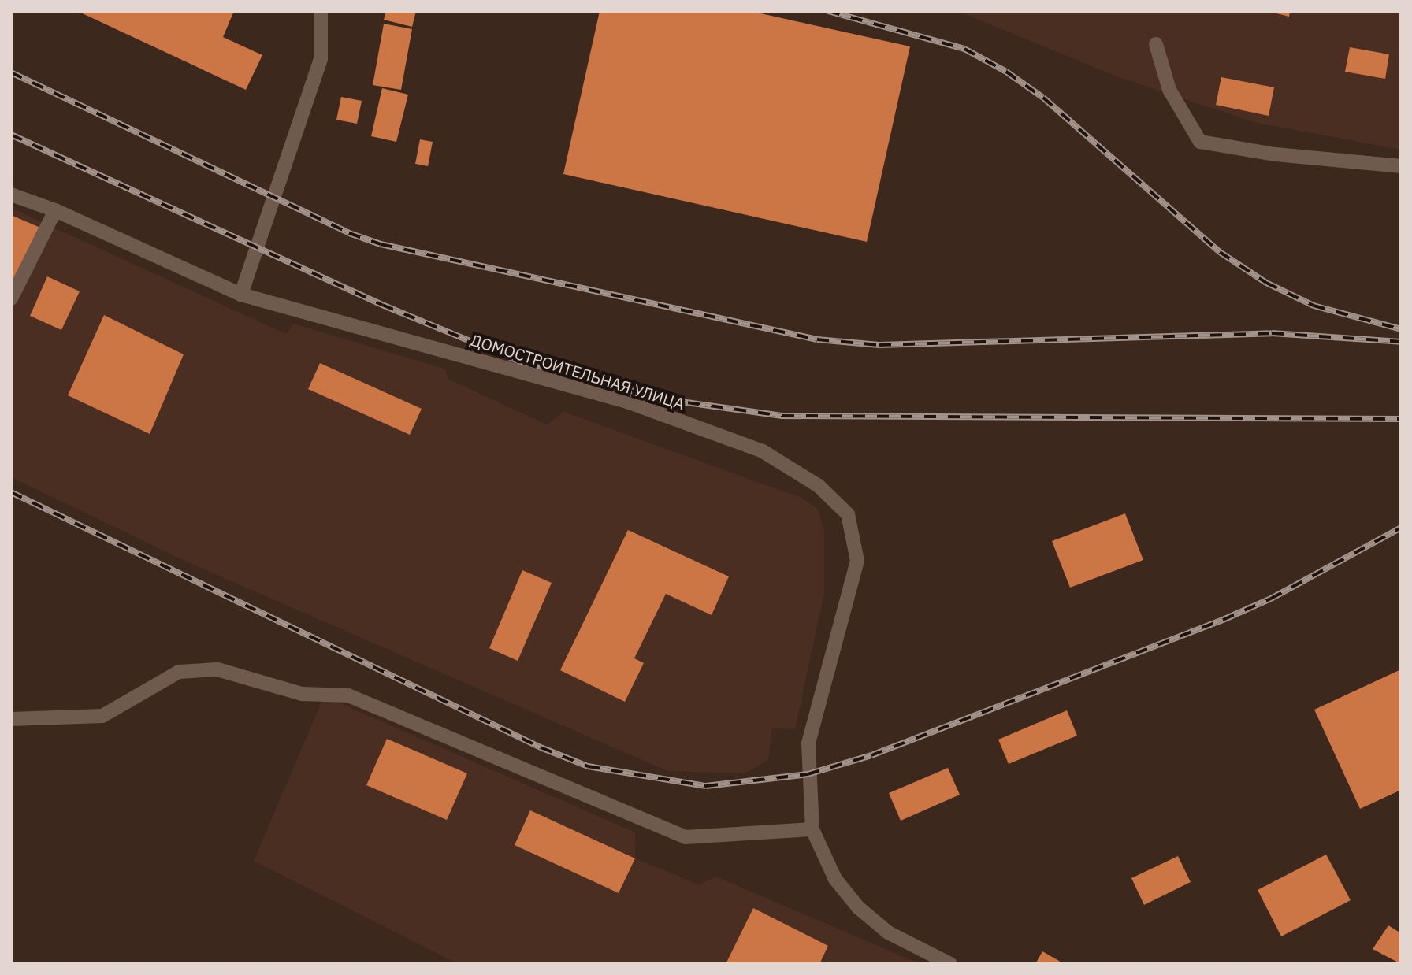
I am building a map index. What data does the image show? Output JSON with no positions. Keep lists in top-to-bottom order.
{
  "streets": {
    "street": ["ДОМОСТРОИТЕЛЬНАЯ УЛИЦА"]
  }
}
